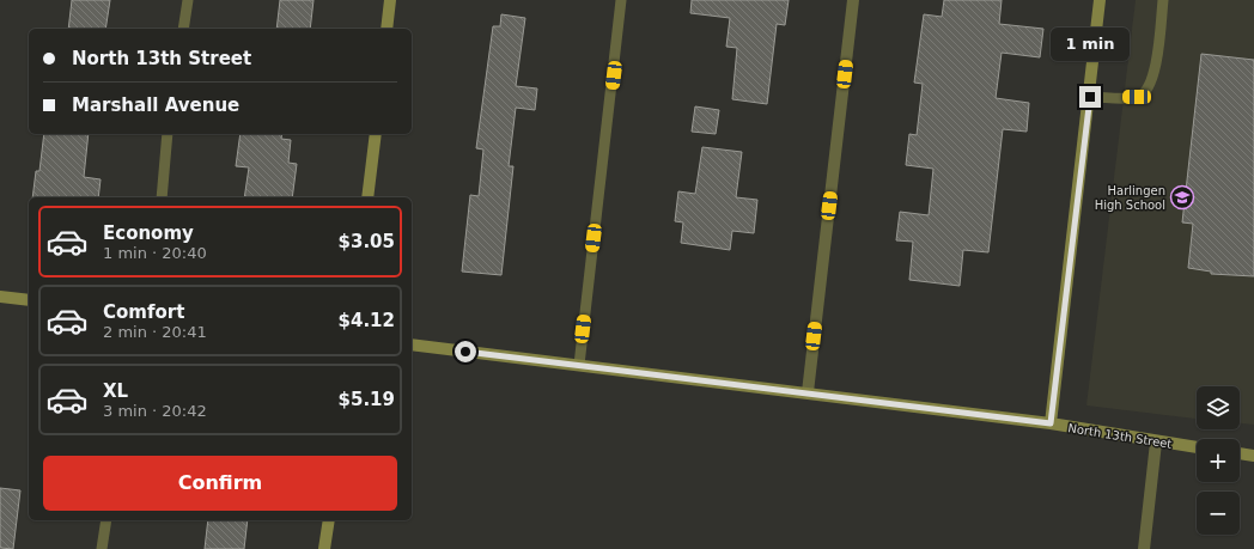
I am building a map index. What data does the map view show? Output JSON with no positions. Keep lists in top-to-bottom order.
{
  "streets": {
    "street": ["North 13th Street"]
  },
  "places": {
    "school or university": ["Harlingen High School"]
  },
  "page": {
    "bubble": "1 min",
    "banner": ["North 13th Street", "Marshall Avenue"],
    "list": [
      {
        "name": "Economy",
        "note": "1 min · 20:40",
        "value": "$3.05"
      },
      {
        "name": "Comfort",
        "note": "2 min · 20:41",
        "value": "$4.12"
      },
      {
        "name": "XL",
        "note": "3 min · 20:42",
        "value": "$5.19"
      }
    ],
    "map_buttons": ["+", "−"],
    "buttons": "Confirm"
  }
}
